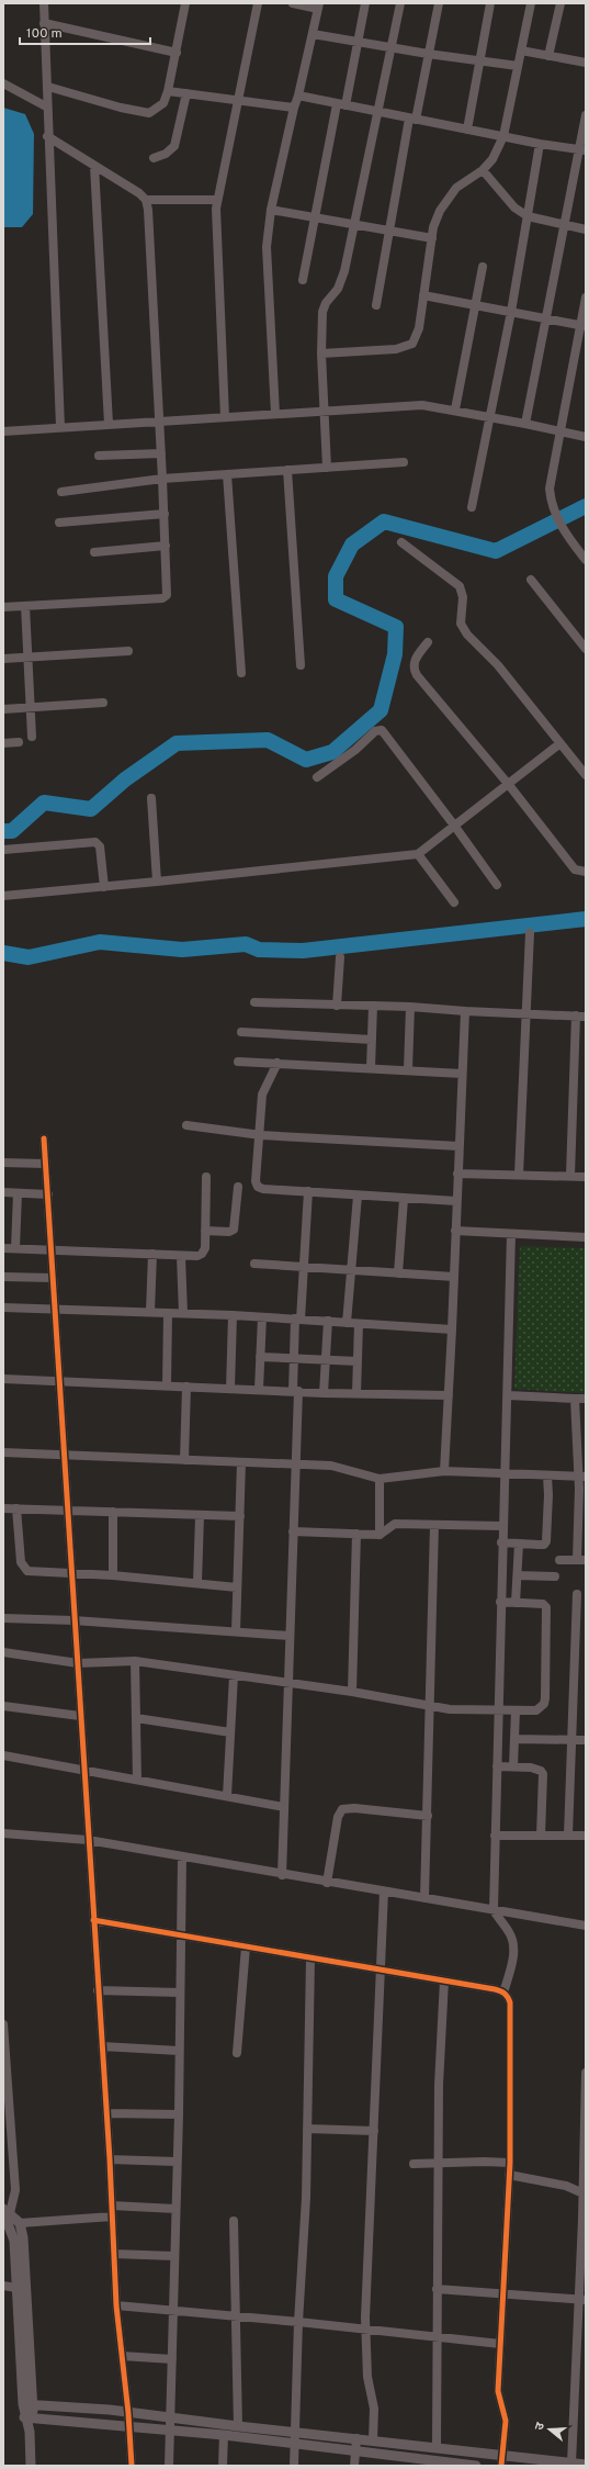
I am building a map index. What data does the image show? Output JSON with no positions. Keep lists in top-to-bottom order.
{
  "scale_bar": "100 m",
  "north": "left"
}
